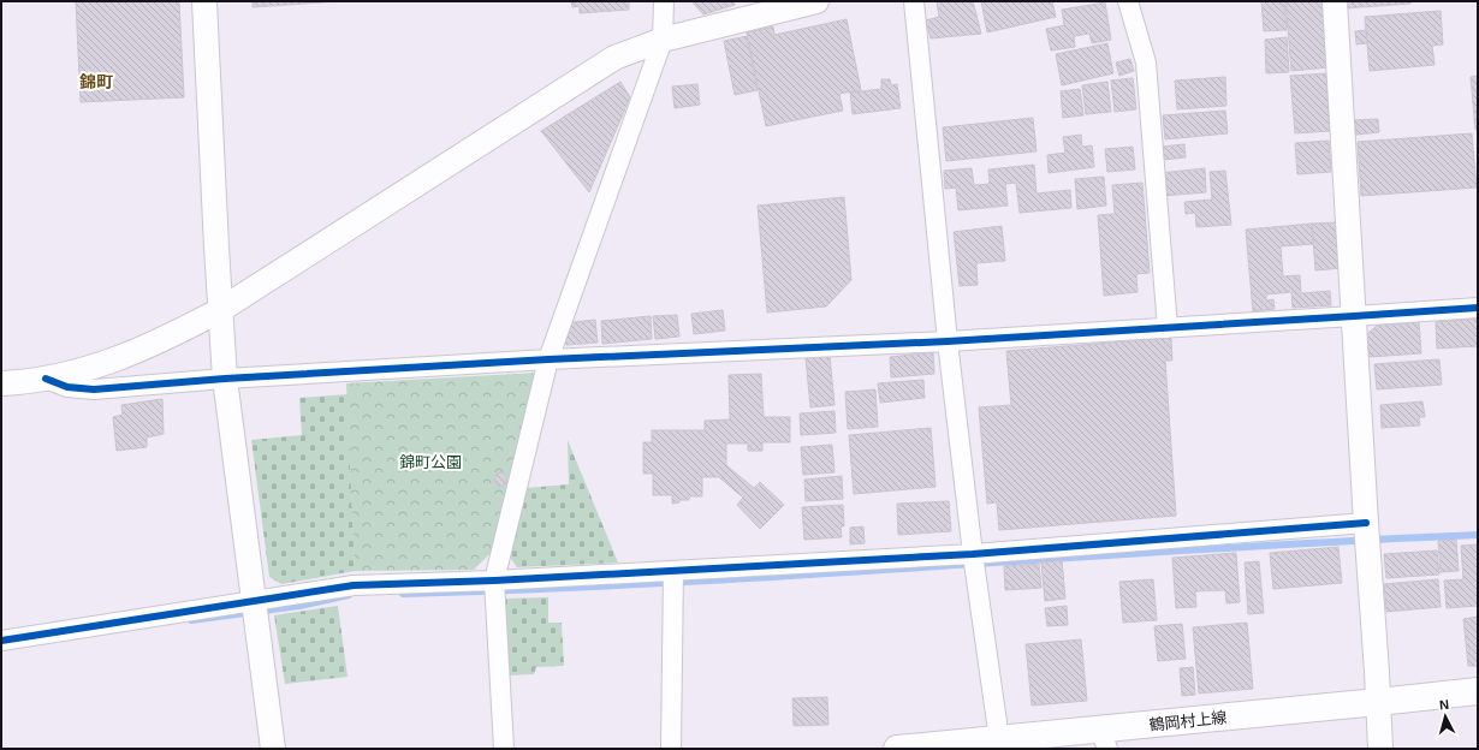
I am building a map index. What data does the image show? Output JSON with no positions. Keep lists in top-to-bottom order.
{
  "streets": {
    "main road": ["鶴岡村上線"]
  },
  "districts": ["錦町"],
  "parks": ["錦町公園"],
  "north": "top"
}
